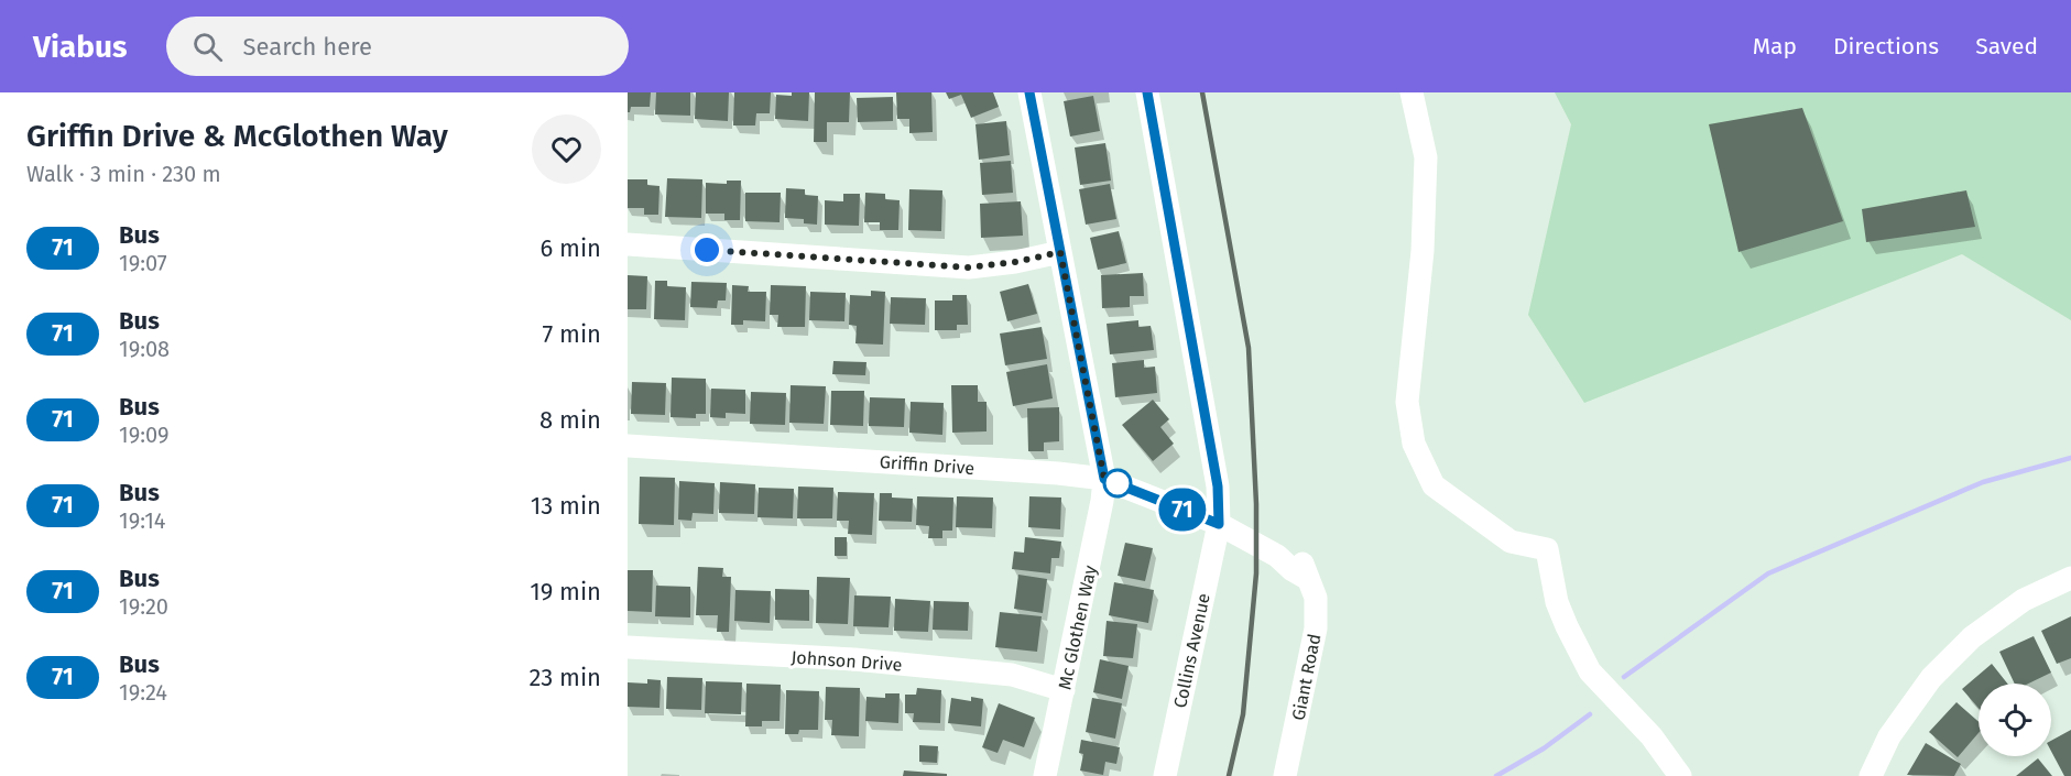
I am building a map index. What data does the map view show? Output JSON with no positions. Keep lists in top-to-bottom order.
{
  "streets": {
    "street": [
      "Griffin Drive",
      "Mc Glothen Way",
      "Collins Avenue",
      "Johnson Drive",
      "Giant Road"
    ]
  },
  "crossings": [
    ["Griffin Drive", "Mc Glothen Way"],
    ["Griffin Drive", "Collins Avenue"],
    ["Griffin Drive", "Giant Road"],
    ["Mc Glothen Way", "Johnson Drive"],
    ["Collins Avenue", "Giant Road"]
  ],
  "lines": ["bus line 71"],
  "page": {
    "header": "Viabus",
    "search": "Search here",
    "nav": ["Map", "Directions", "Saved"],
    "heading": ["Griffin Drive & McGlothen Way", "Walk · 3 min · 230 m"],
    "on_map": "71",
    "list": [
      {
        "mark": "71",
        "name": "Bus",
        "note": "19:07",
        "value": "6 min"
      },
      {
        "mark": "71",
        "name": "Bus",
        "note": "19:08",
        "value": "7 min"
      },
      {
        "mark": "71",
        "name": "Bus",
        "note": "19:09",
        "value": "8 min"
      },
      {
        "mark": "71",
        "name": "Bus",
        "note": "19:14",
        "value": "13 min"
      },
      {
        "mark": "71",
        "name": "Bus",
        "note": "19:20",
        "value": "19 min"
      },
      {
        "mark": "71",
        "name": "Bus",
        "note": "19:24",
        "value": "23 min"
      }
    ]
  }
}
